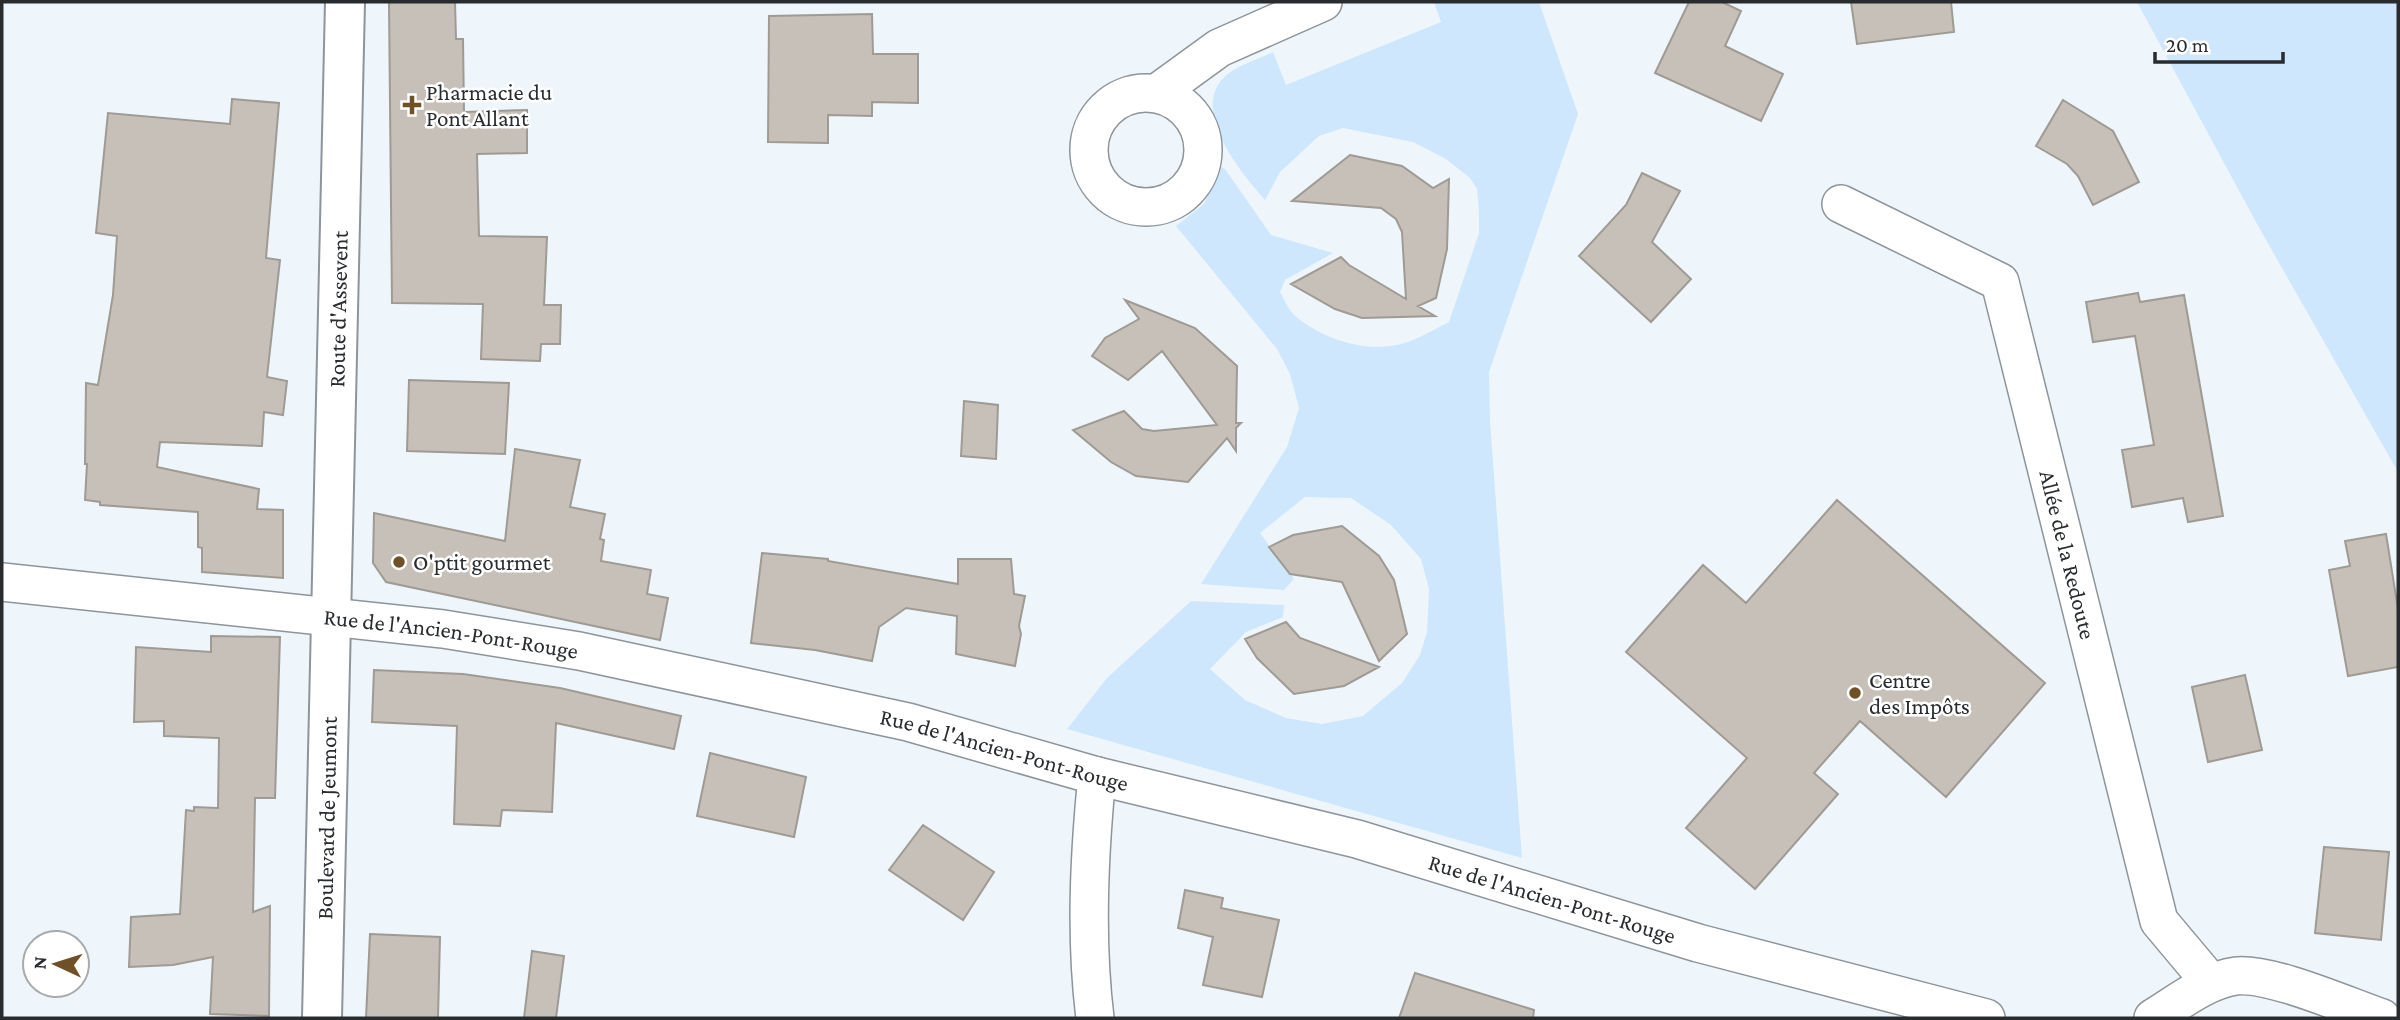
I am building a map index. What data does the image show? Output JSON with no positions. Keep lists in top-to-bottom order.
{
  "streets": {
    "street": [
      "Route d'Assevent",
      "Allée de la Redoute",
      "Rue de l'Ancien-Pont-Rouge",
      "Boulevard de Jeumont"
    ]
  },
  "crossings": [
    ["Route d'Assevent", "Rue de l'Ancien-Pont-Rouge"],
    ["Route d'Assevent", "Boulevard de Jeumont"],
    ["Rue de l'Ancien-Pont-Rouge", "Boulevard de Jeumont"]
  ],
  "places": {
    "health": ["Pharmacie du Pont Allant"],
    "other": ["O'ptit gourmet", "Centre des Impôts"]
  },
  "scale_bar": "20 m",
  "north": "left"
}
